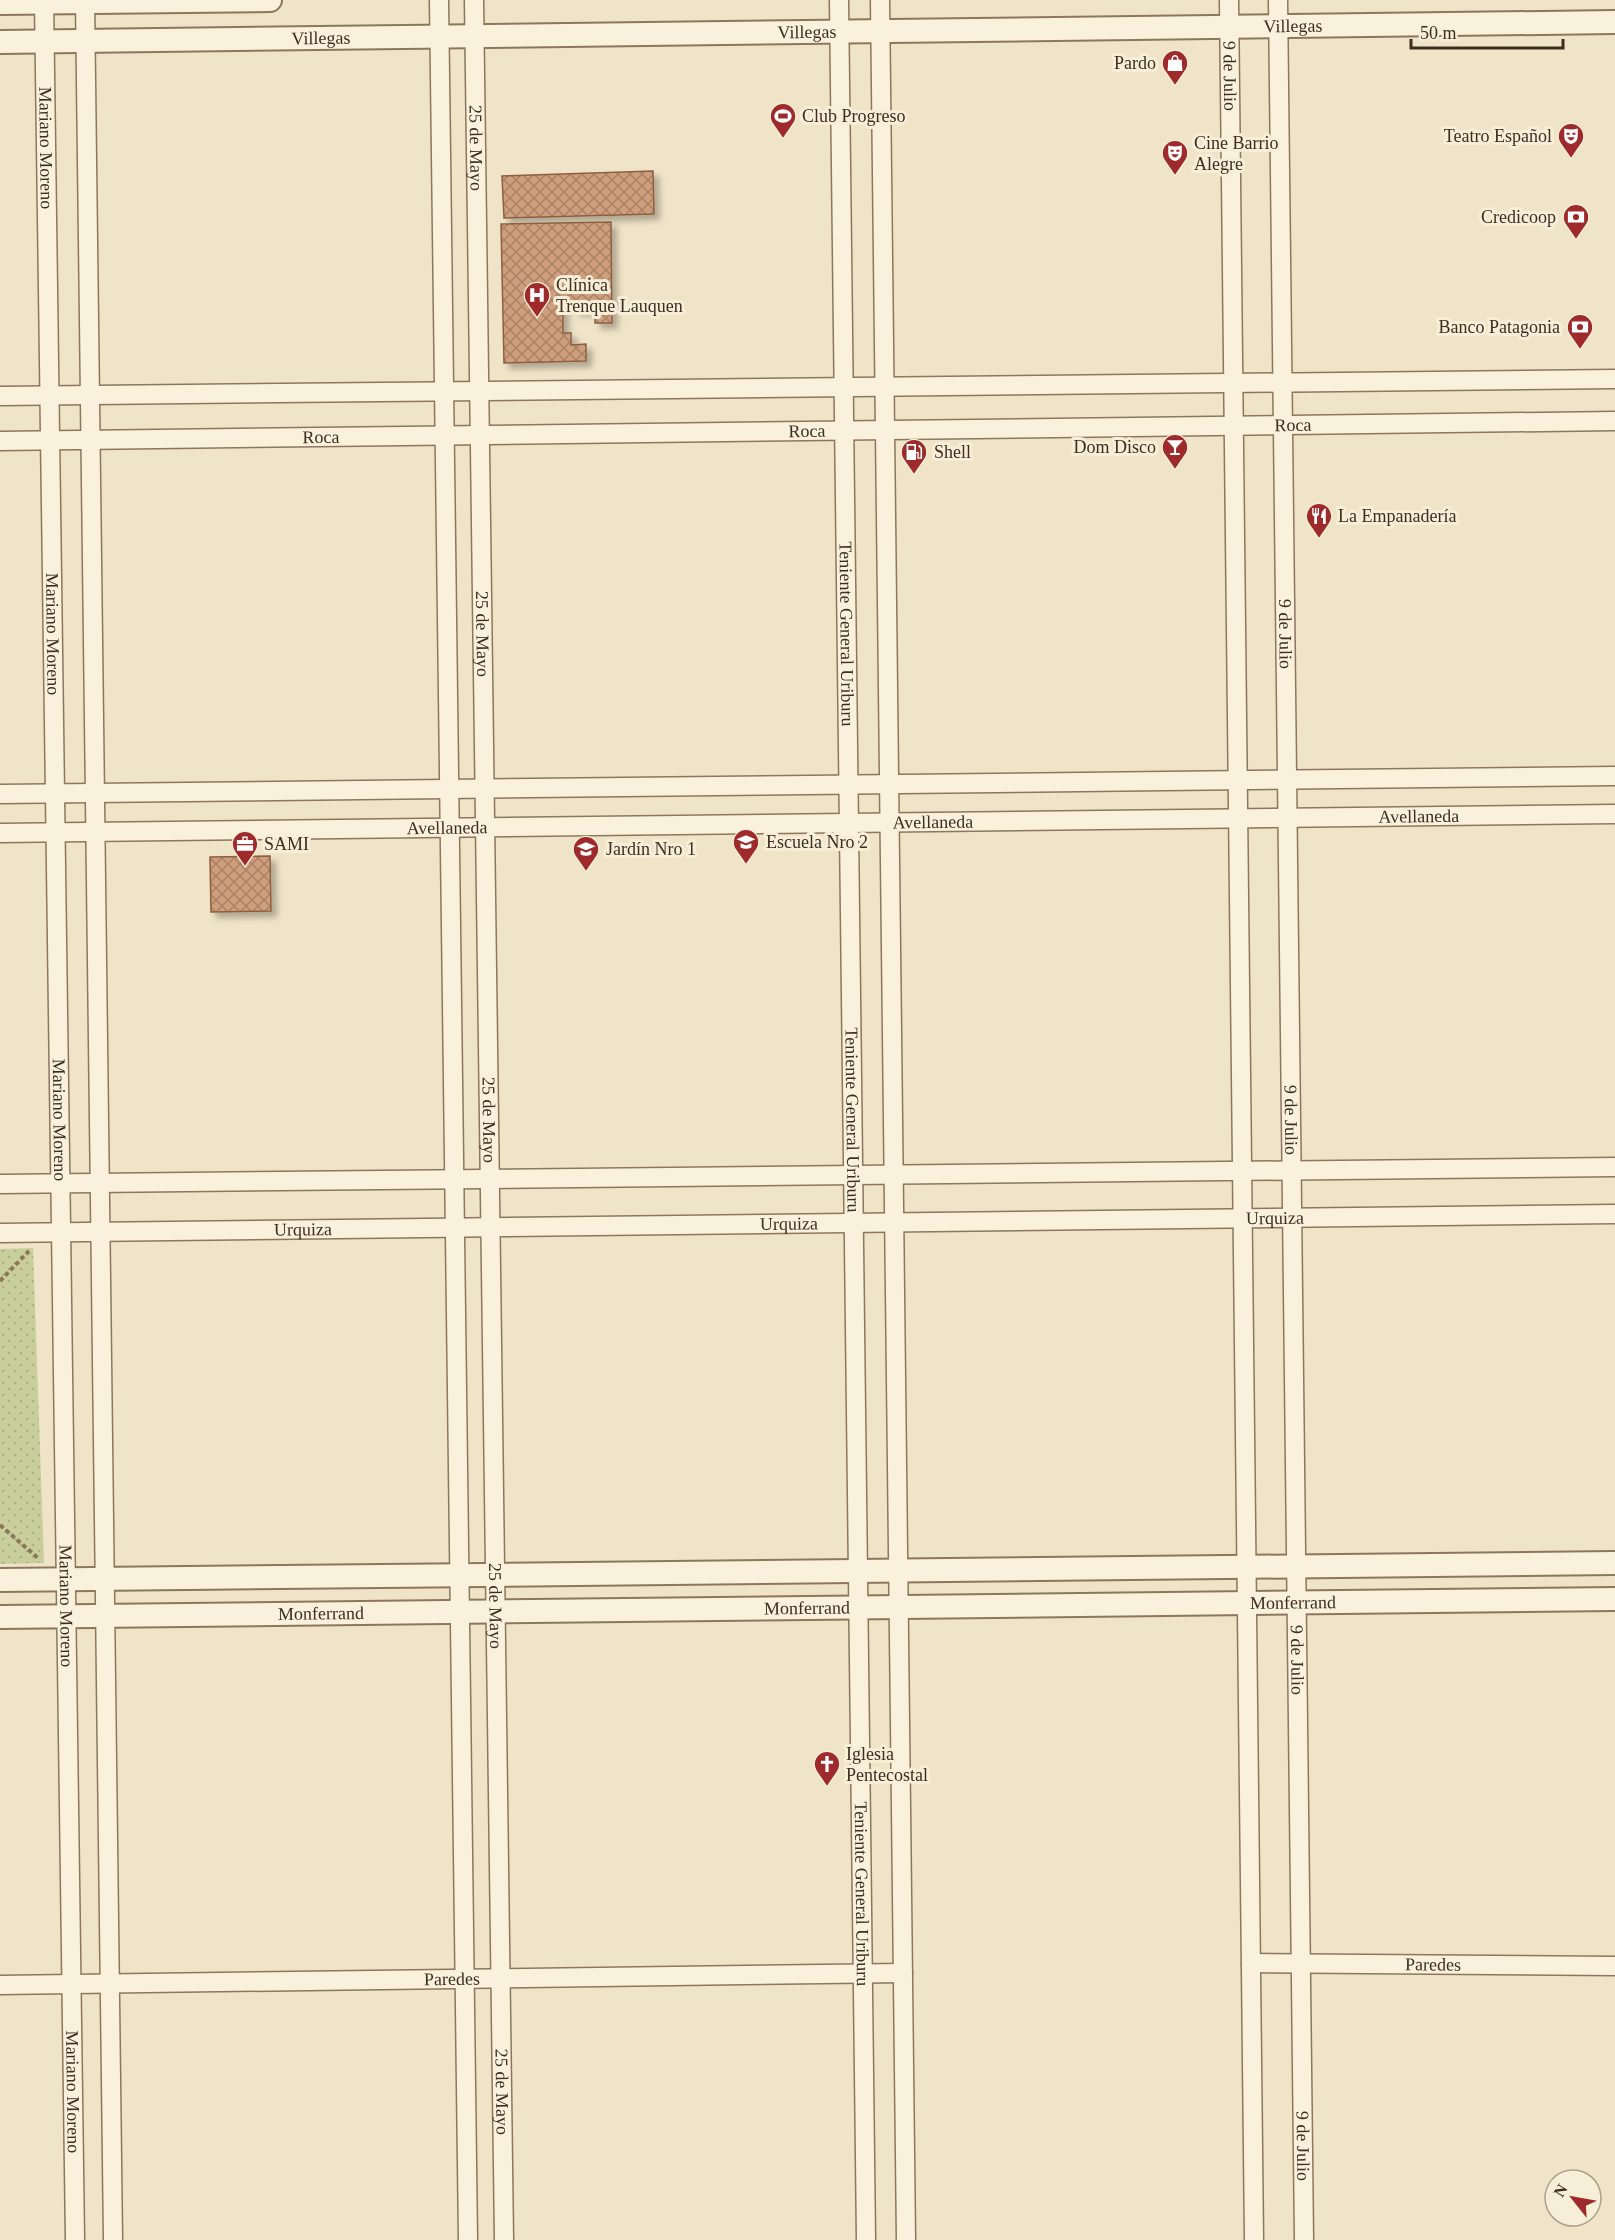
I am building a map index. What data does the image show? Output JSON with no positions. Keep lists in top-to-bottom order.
{
  "streets": {
    "street": [
      "Villegas",
      "9 de Julio",
      "Mariano Moreno",
      "25 de Mayo",
      "Roca",
      "Teniente General Uriburu",
      "Avellaneda",
      "Urquiza",
      "Monferrand",
      "Paredes"
    ]
  },
  "crossings": [
    ["Villegas", "9 de Julio"],
    ["Villegas", "Mariano Moreno"],
    ["Villegas", "25 de Mayo"],
    ["Villegas", "Teniente General Uriburu"],
    ["9 de Julio", "Roca"],
    ["9 de Julio", "Avellaneda"],
    ["9 de Julio", "Urquiza"],
    ["9 de Julio", "Monferrand"],
    ["9 de Julio", "Paredes"],
    ["Mariano Moreno", "Roca"],
    ["Mariano Moreno", "Avellaneda"],
    ["Mariano Moreno", "Urquiza"],
    ["Mariano Moreno", "Monferrand"],
    ["Mariano Moreno", "Paredes"],
    ["25 de Mayo", "Roca"],
    ["25 de Mayo", "Avellaneda"],
    ["25 de Mayo", "Urquiza"],
    ["25 de Mayo", "Monferrand"],
    ["25 de Mayo", "Paredes"],
    ["Roca", "Teniente General Uriburu"],
    ["Teniente General Uriburu", "Avellaneda"],
    ["Teniente General Uriburu", "Urquiza"],
    ["Teniente General Uriburu", "Monferrand"],
    ["Teniente General Uriburu", "Paredes"]
  ],
  "places": {
    "shop": ["Pardo"],
    "sports": ["Club Progreso"],
    "theatre": ["Teatro Español", "Cine Barrio Alegre"],
    "bank": ["Credicoop", "Banco Patagonia"],
    "hospital": ["Clínica Trenque Lauquen"],
    "bar": ["Dom Disco"],
    "fuel station": ["Shell"],
    "restaurant": ["La Empanadería"],
    "school or university": ["Escuela Nro 2", "Jardín Nro 1"],
    "office": ["SAMI"],
    "church": ["Iglesia Pentecostal"]
  },
  "scale_bar": "50 m",
  "north": "top left"
}
